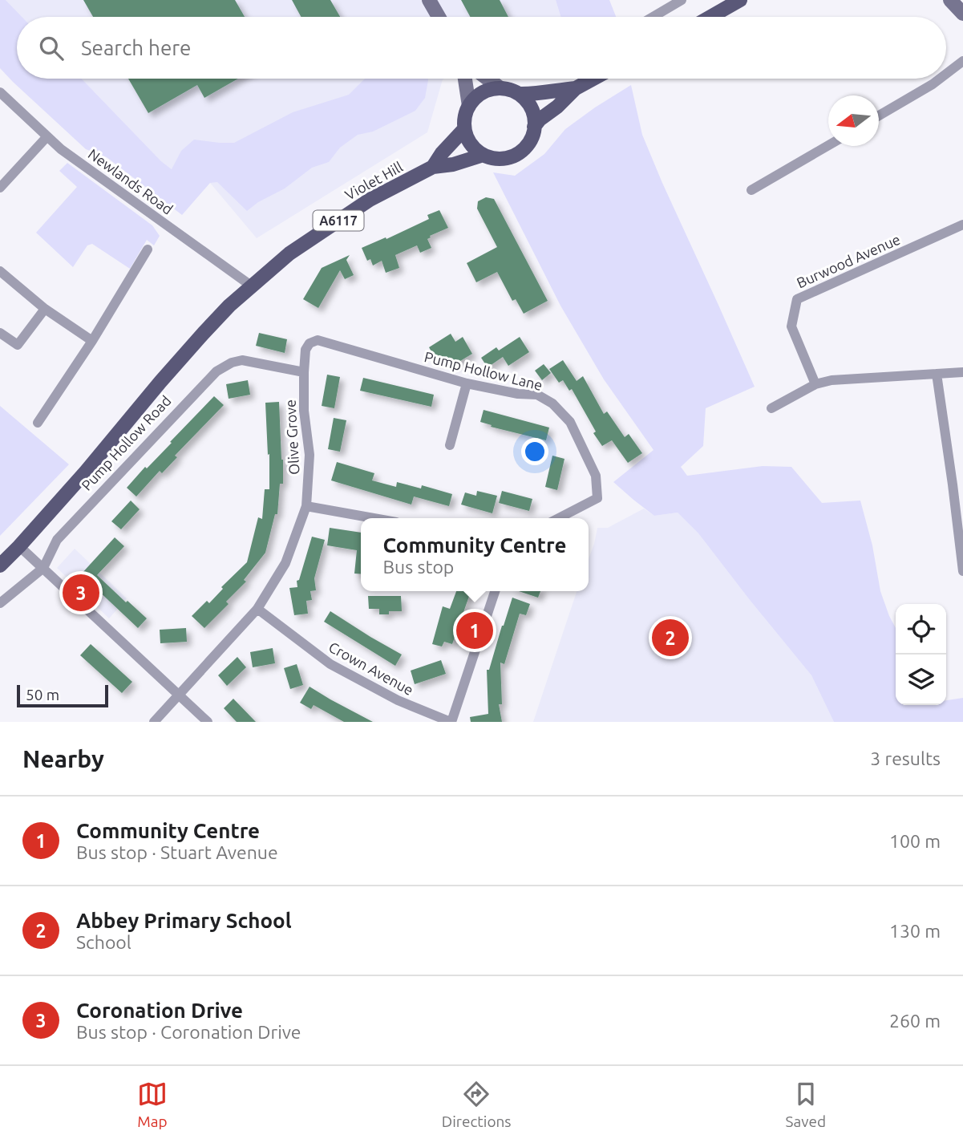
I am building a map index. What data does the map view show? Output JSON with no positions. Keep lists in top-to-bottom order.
{
  "streets": {
    "main road": ["Violet Hill", "A6117", "Pump Hollow Road"],
    "street": [
      "Newlands Road",
      "Burwood Avenue",
      "Pump Hollow Lane",
      "Olive Grove",
      "Crown Avenue"
    ]
  },
  "crossings": [
    ["Violet Hill", "Newlands Road"],
    ["Violet Hill", "A6117"],
    ["Violet Hill", "Pump Hollow Road"],
    ["Newlands Road", "Pump Hollow Road"],
    ["Pump Hollow Lane", "Olive Grove"],
    ["Olive Grove", "Pump Hollow Road"],
    ["Olive Grove", "Crown Avenue"]
  ],
  "scale_bar": "50 m",
  "north": "left",
  "page": {
    "search": "Search here",
    "popup": ["Community Centre", "Bus stop"],
    "pins": ["3", "1", "2"],
    "scale": "50 m",
    "heading": ["Nearby", "3 results"],
    "list": [
      {
        "mark": "1",
        "name": "Community Centre",
        "note": "Bus stop · Stuart Avenue",
        "value": "100 m"
      },
      {
        "mark": "2",
        "name": "Abbey Primary School",
        "note": "School",
        "value": "130 m"
      },
      {
        "mark": "3",
        "name": "Coronation Drive",
        "note": "Bus stop · Coronation Drive",
        "value": "260 m"
      }
    ],
    "nav": ["Map", "Directions", "Saved"]
  }
}
